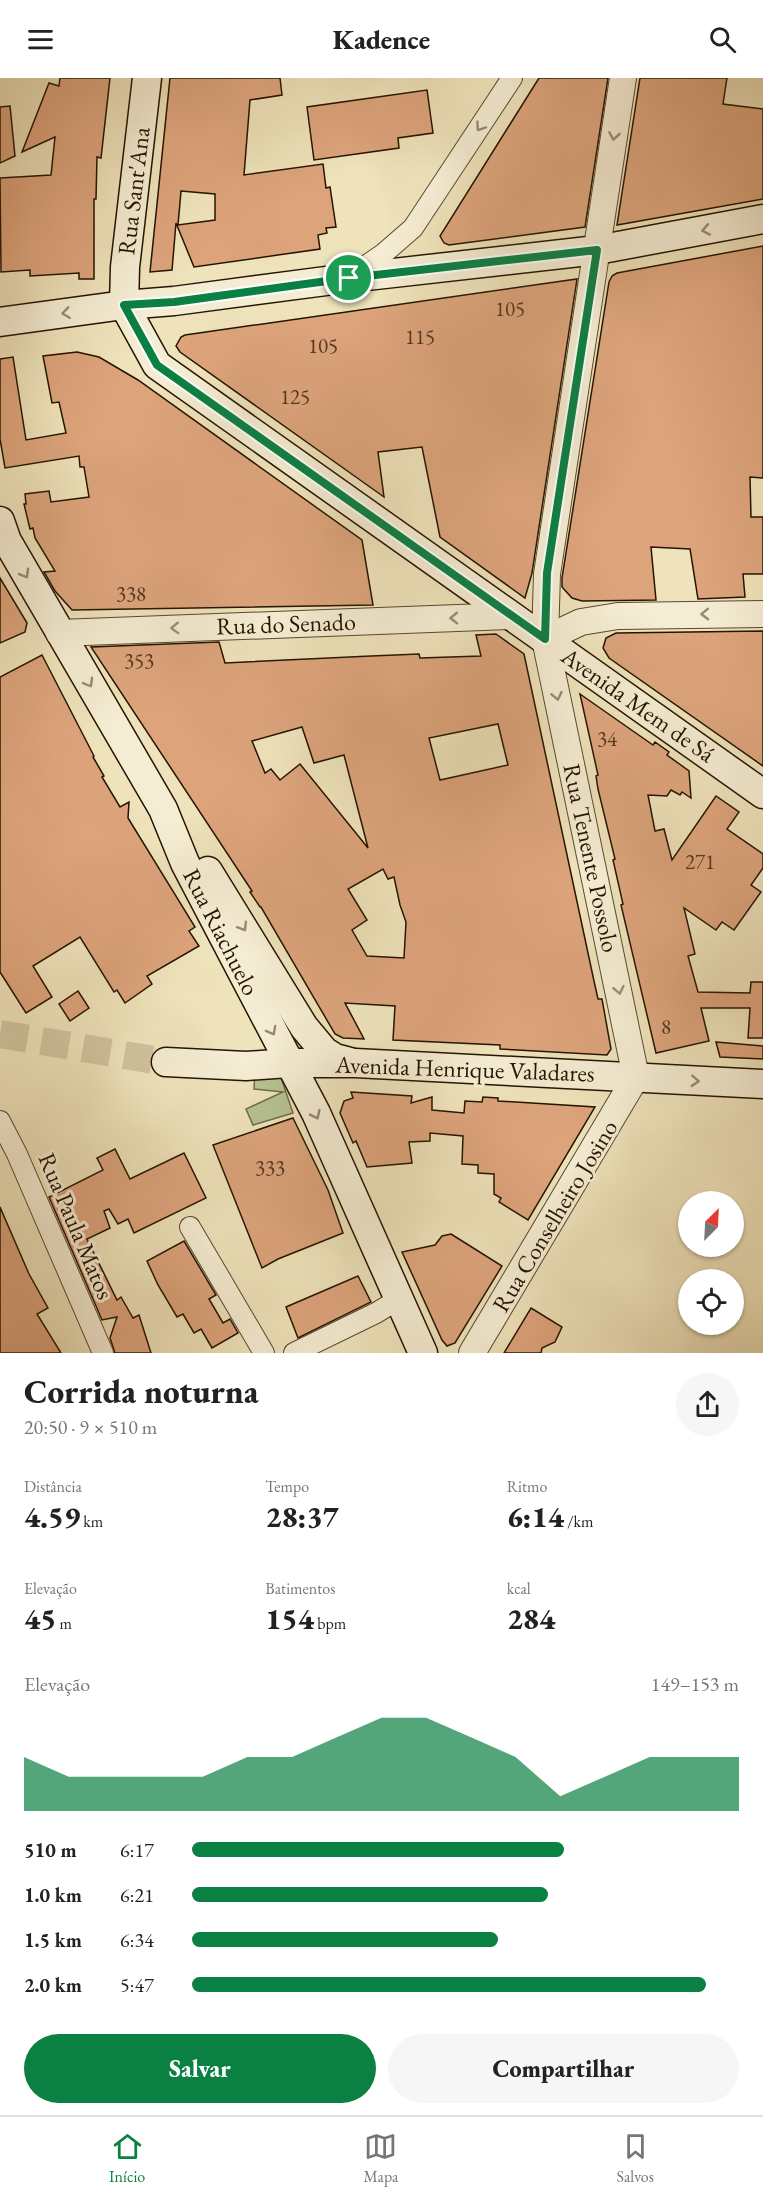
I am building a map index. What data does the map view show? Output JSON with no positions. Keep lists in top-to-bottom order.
{
  "streets": {
    "main road": [
      "Rua Sant'Ana",
      "Avenida Mem de Sá",
      "Rua Riachuelo",
      "Avenida Henrique Valadares"
    ],
    "street": [
      "Rua do Senado",
      "Rua Tenente Possolo",
      "Rua Conselheiro Josino",
      "Rua Paula Matos"
    ]
  },
  "crossings": [
    ["Rua Sant'Ana", "Avenida Mem de Sá"],
    ["Rua do Senado", "Avenida Mem de Sá"],
    ["Rua do Senado", "Rua Riachuelo"],
    ["Avenida Mem de Sá", "Rua Tenente Possolo"],
    ["Rua Tenente Possolo", "Avenida Henrique Valadares"],
    ["Rua Tenente Possolo", "Rua Conselheiro Josino"],
    ["Rua Riachuelo", "Avenida Henrique Valadares"],
    ["Avenida Henrique Valadares", "Rua Conselheiro Josino"]
  ],
  "one_way": ["Rua do Senado", "Rua Tenente Possolo"],
  "house_numbers": [
    "105",
    "115",
    "105",
    "125",
    "338",
    "353",
    "34",
    "271",
    "8",
    "333"
  ],
  "north": "top right",
  "page": {
    "header": "Kadence",
    "heading": ["Corrida noturna", "20:50 · 9 × 510 m"],
    "stats": [
      ["Distância", "4.59 km"],
      ["Tempo", "28:37"],
      ["Ritmo", "6:14 /km"],
      ["Elevação", "45 m"],
      ["Batimentos", "154 bpm"],
      ["kcal", "284"]
    ],
    "chart": ["Elevação", "149–153 m"],
    "list": [
      {
        "name": "510 m",
        "note": "6:17"
      },
      {
        "name": "1.0 km",
        "note": "6:21"
      },
      {
        "name": "1.5 km",
        "note": "6:34"
      },
      {
        "name": "2.0 km",
        "note": "5:47"
      }
    ],
    "buttons": ["Salvar", "Compartilhar"],
    "tabs": ["Início", "Mapa", "Salvos"]
  }
}
